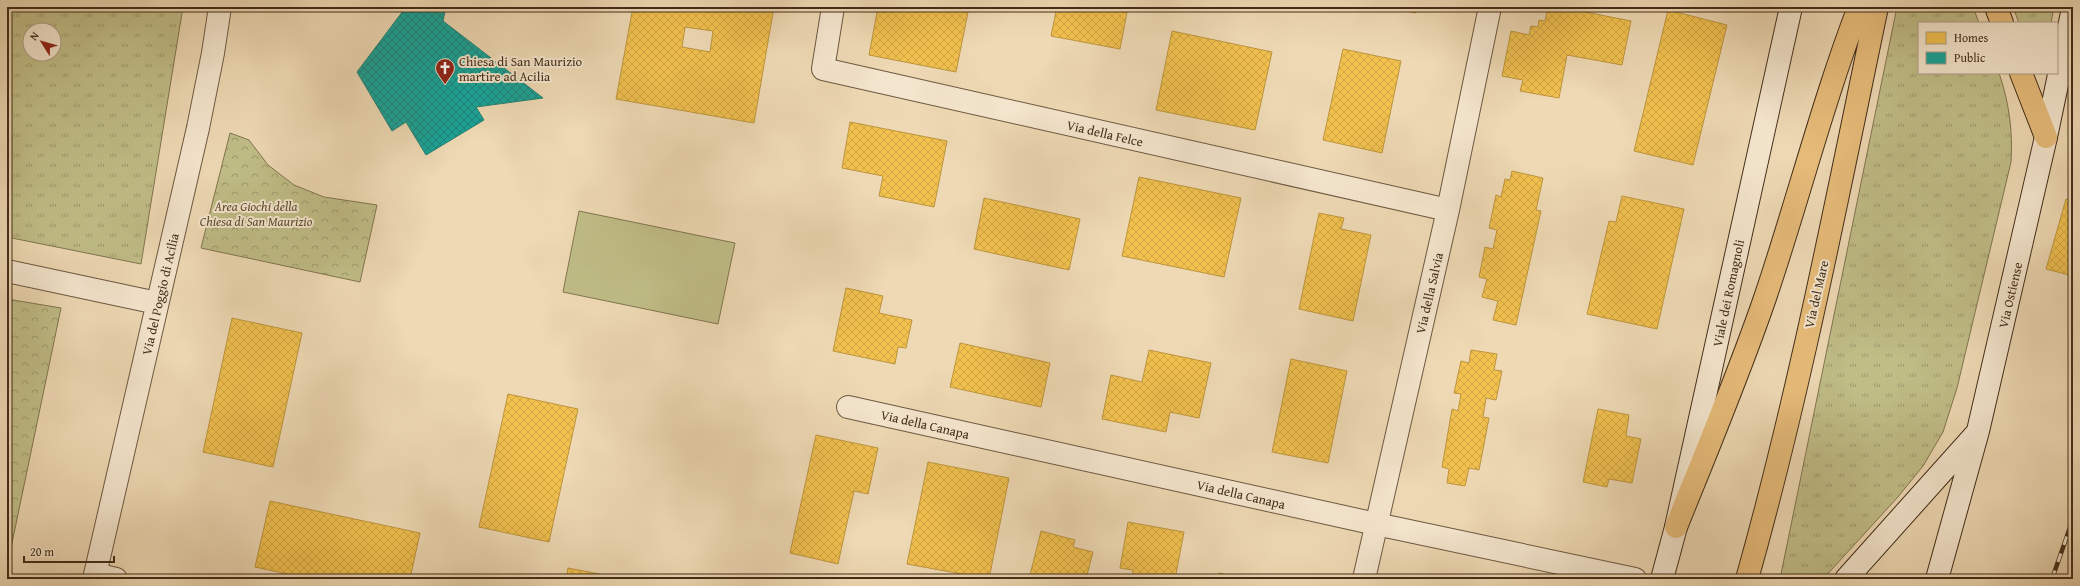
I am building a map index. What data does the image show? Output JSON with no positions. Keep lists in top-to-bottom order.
{
  "streets": {
    "main road": ["Via del Mare"],
    "street": [
      "Via della Felce",
      "Via della Salvia",
      "Viale dei Romagnoli",
      "Via del Poggio di Acilia",
      "Via Ostiense",
      "Via della Canapa"
    ]
  },
  "crossings": [
    ["Via della Felce", "Via della Salvia"],
    ["Via della Salvia", "Via della Canapa"]
  ],
  "parks": ["Area Giochi della Chiesa di San Maurizio"],
  "places": {
    "church": ["Chiesa di San Maurizio martire ad Acilia"]
  },
  "legend": ["Homes", "Public"],
  "scale_bar": "20 m",
  "north": "top left"
}
